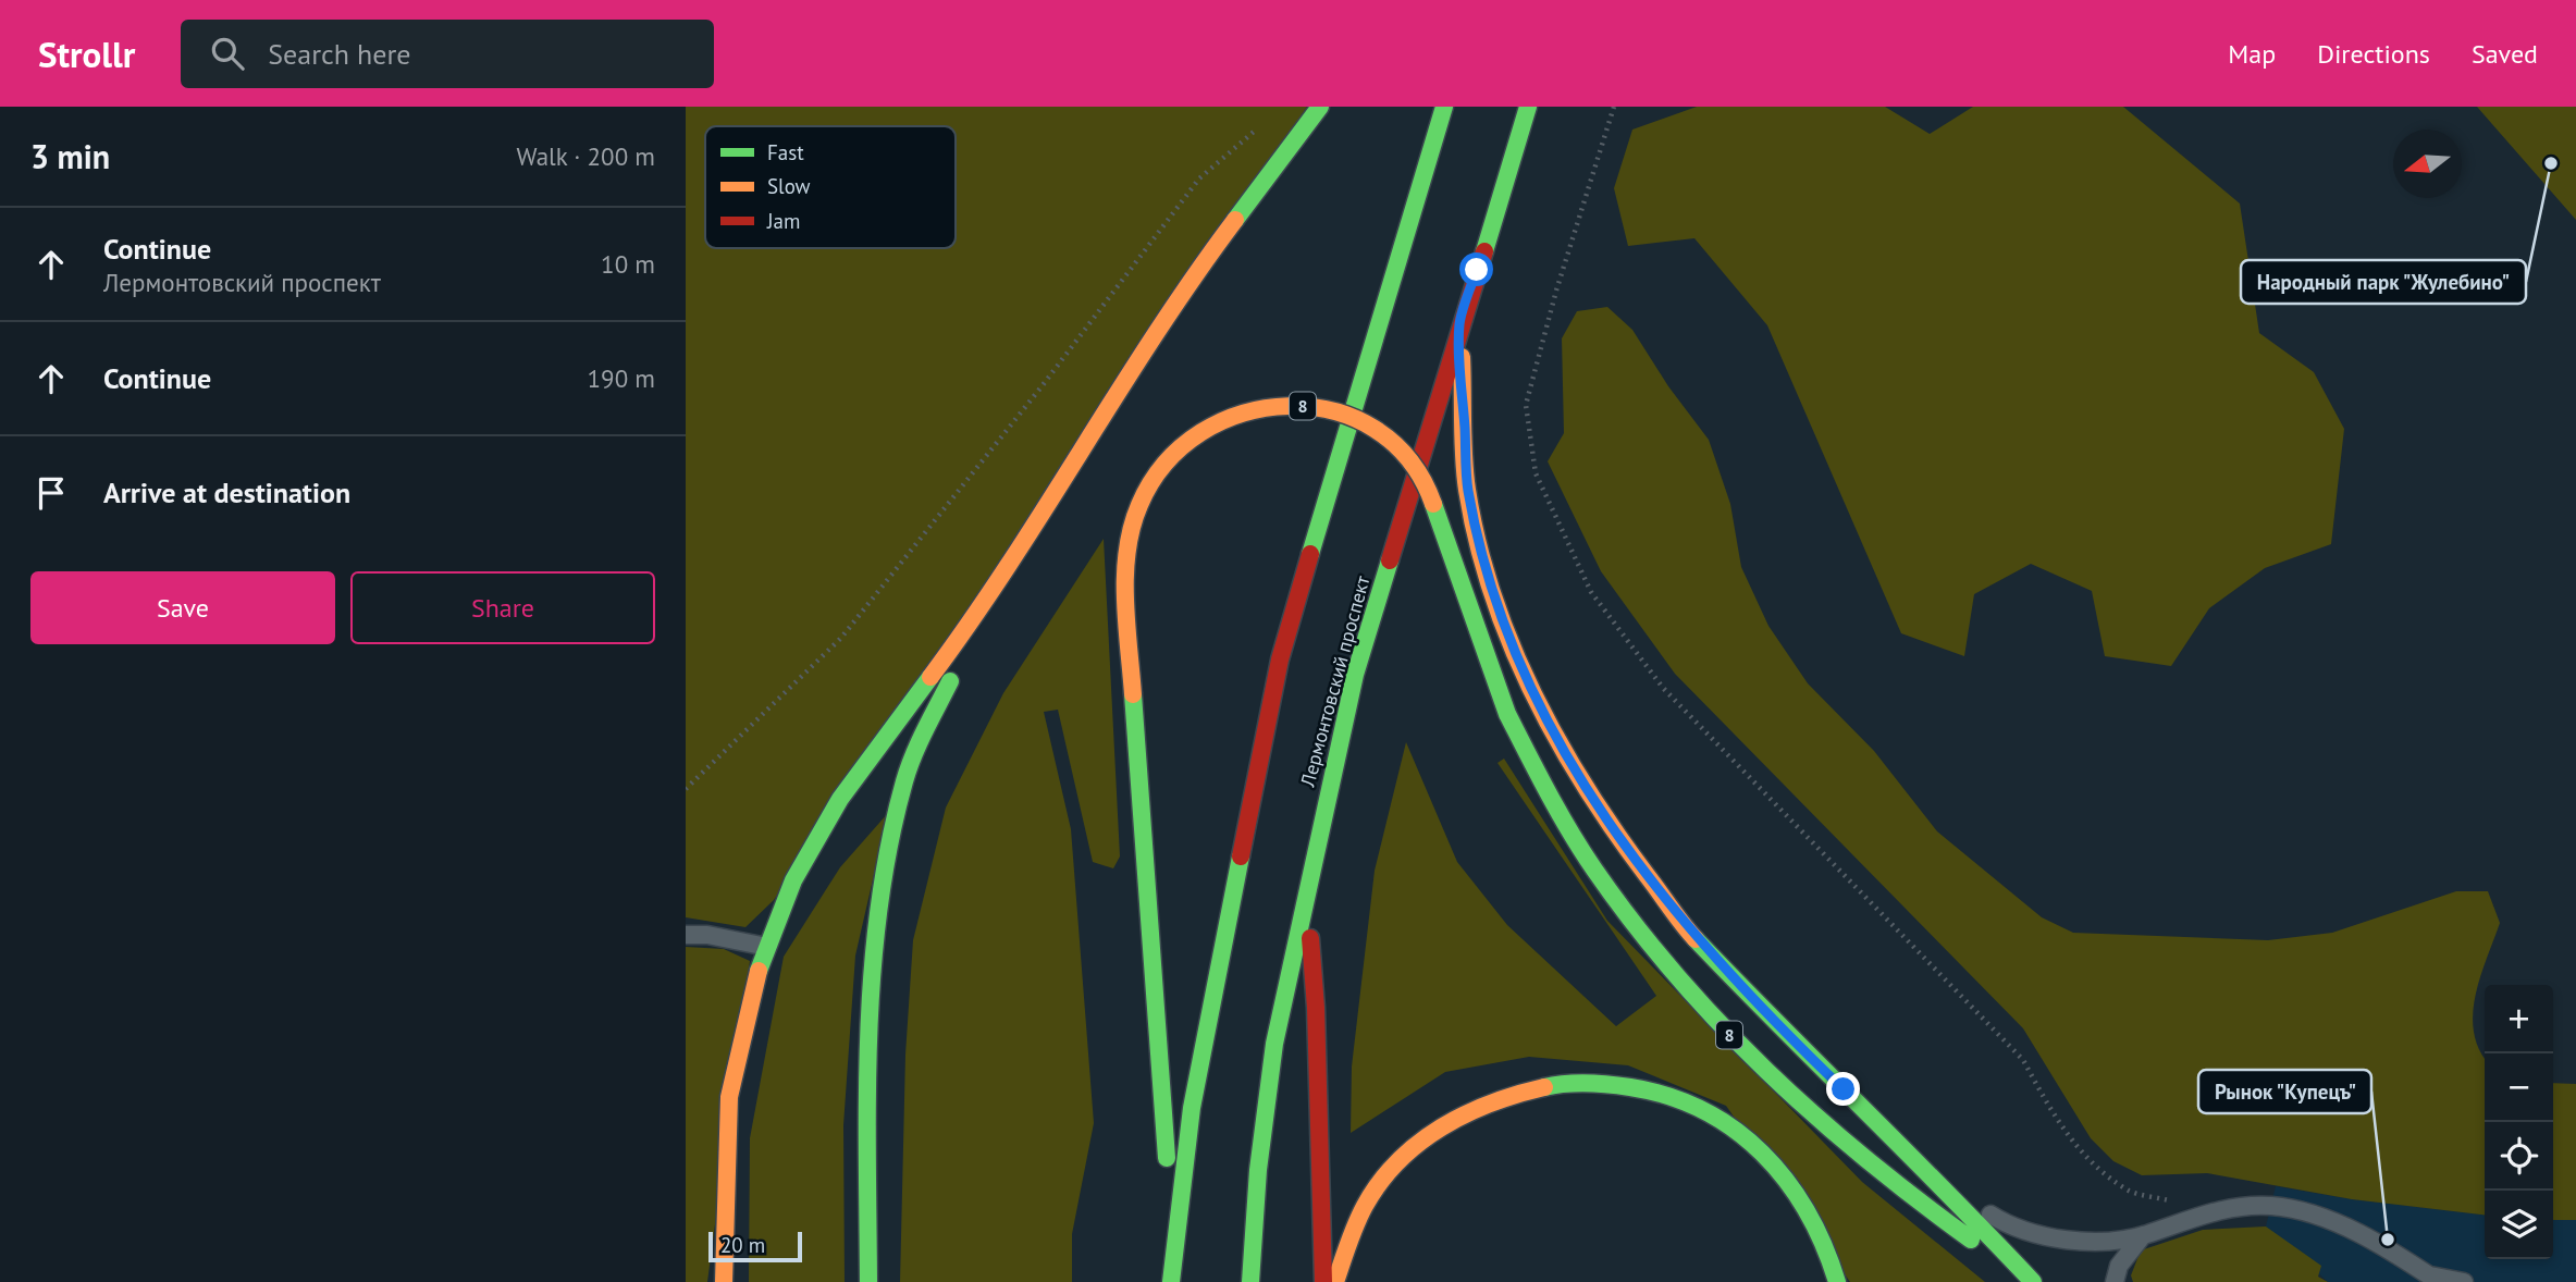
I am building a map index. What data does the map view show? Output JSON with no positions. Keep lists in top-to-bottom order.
{
  "streets": {
    "main road": ["8", "Лермонтовский проспект"]
  },
  "places": ["Народный парк \"Жулебино\"", "Рынок \"Купецъ\""],
  "legend": ["Fast", "Slow", "Jam"],
  "scale_bar": "20 m",
  "north": "left",
  "page": {
    "header": "Strollr",
    "search": "Search here",
    "nav": ["Map", "Directions", "Saved"],
    "heading": ["3 min", "Walk · 200 m"],
    "list": [
      ["Continue", "Лермонтовский проспект", "10 m"],
      ["Continue", "190 m"],
      "Arrive at destination"
    ],
    "buttons": ["Save", "Share"],
    "map_buttons": ["+", "−"],
    "scale": "20 m"
  }
}
